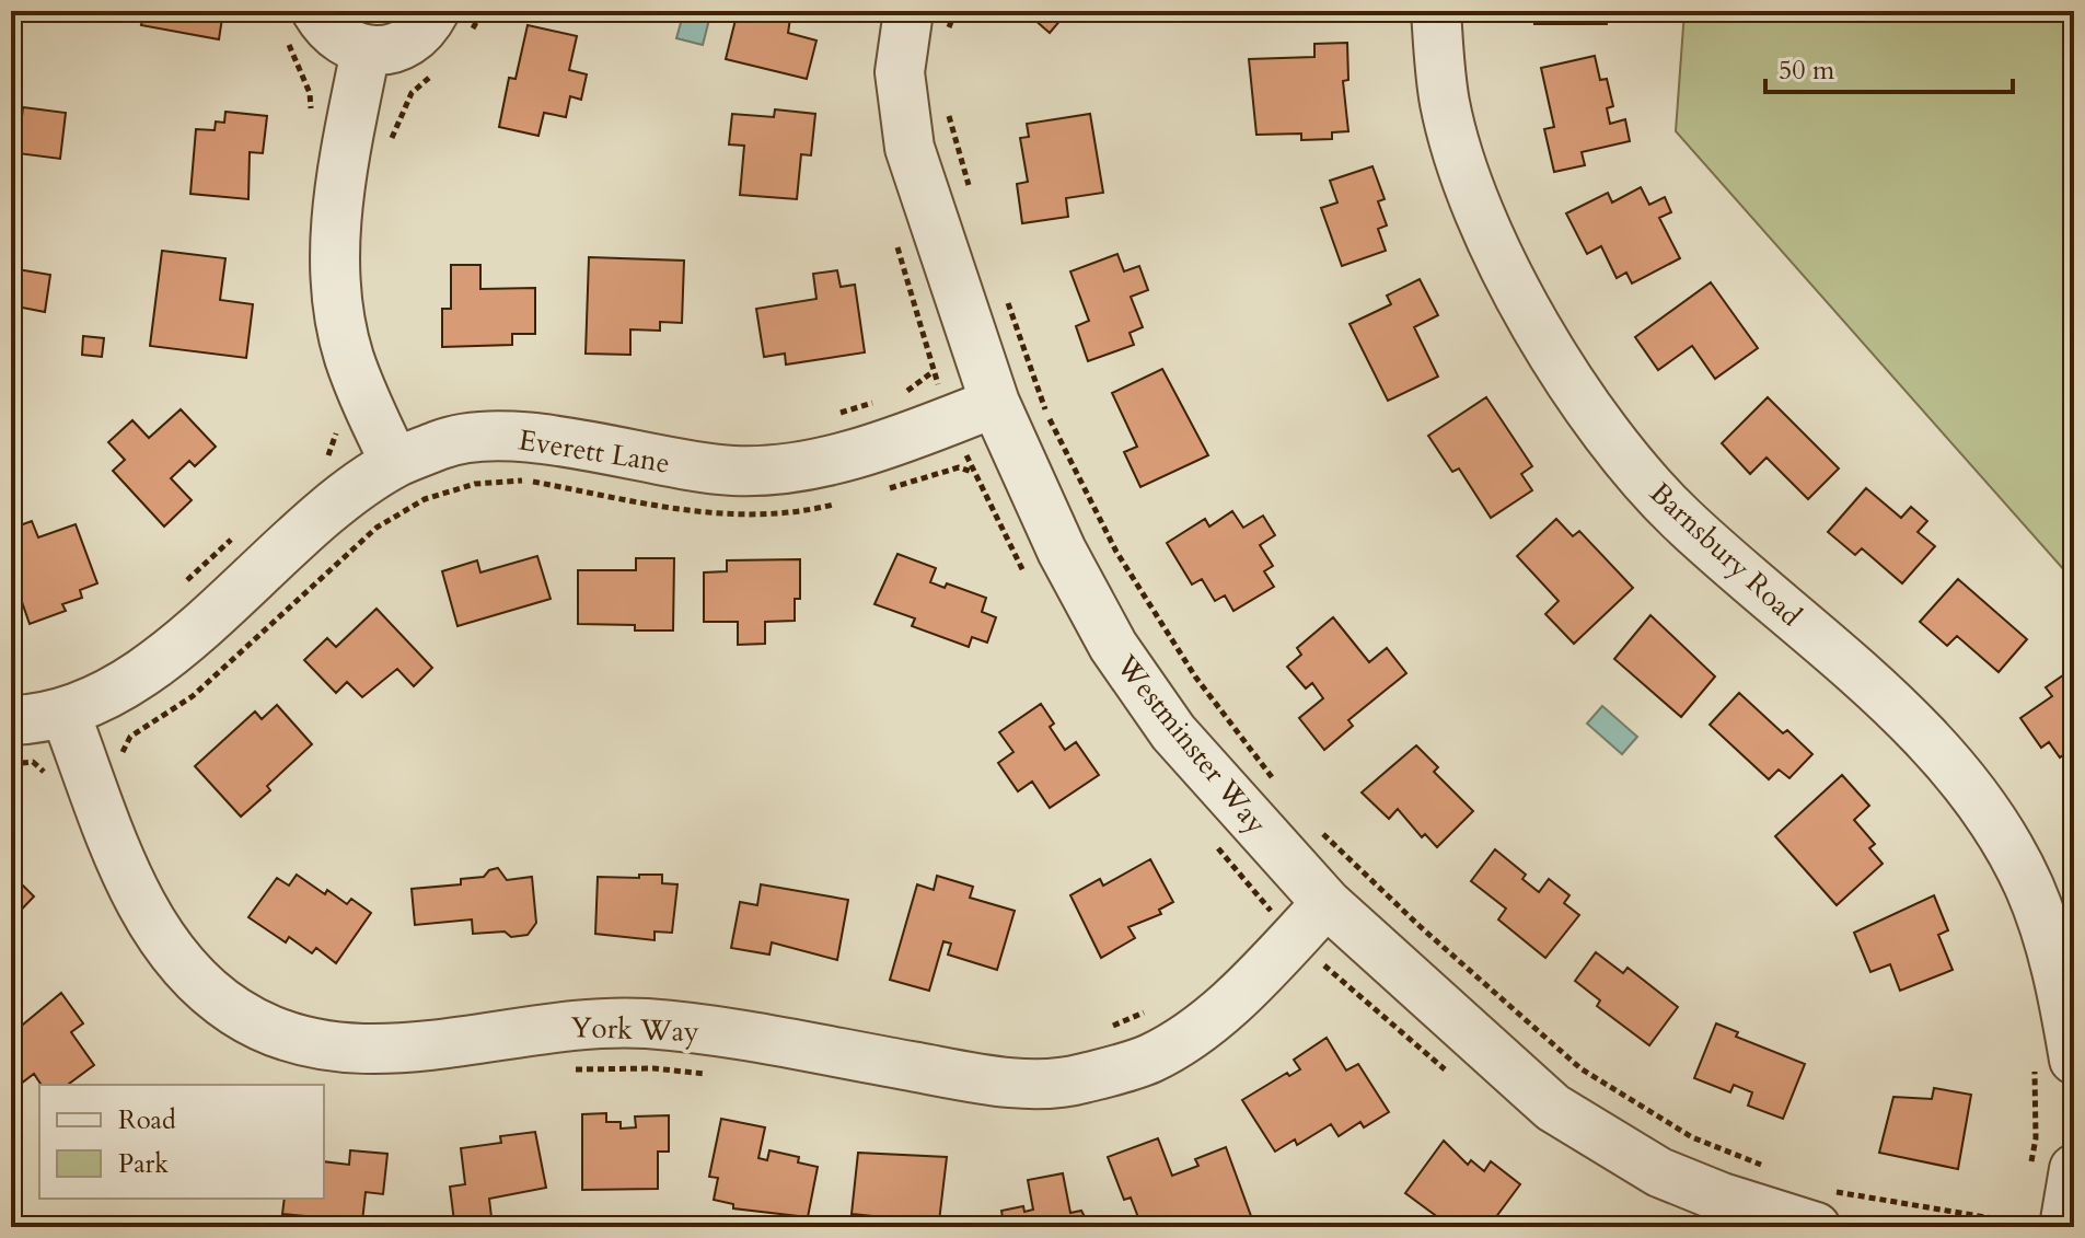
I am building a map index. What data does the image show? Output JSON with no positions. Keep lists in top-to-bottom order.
{
  "streets": {
    "street": [
      "Everett Lane",
      "Barnsbury Road",
      "Westminster Way",
      "York Way"
    ]
  },
  "crossings": [
    ["Everett Lane", "Westminster Way"],
    ["Everett Lane", "York Way"],
    ["Westminster Way", "York Way"]
  ],
  "legend": ["Road", "Park"],
  "scale_bar": "50 m"
}
